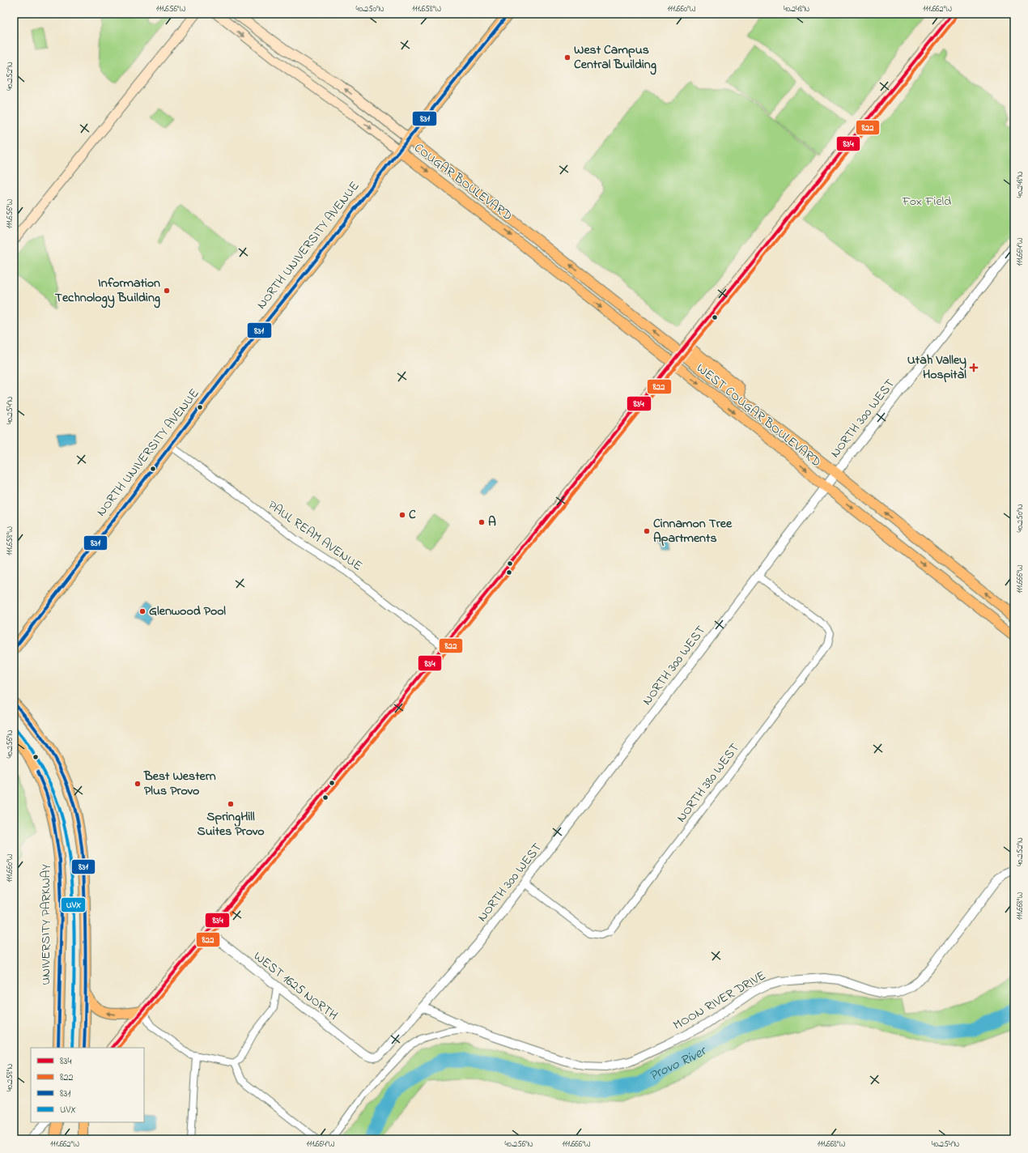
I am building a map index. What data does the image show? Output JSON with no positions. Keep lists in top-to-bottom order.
{
  "streets": {
    "highway": ["NORTH UNIVERSITY AVENUE"],
    "main road": ["COUGAR BOULEVARD", "WEST COUGAR BOULEVARD", "UNIVERSITY PARKWAY"],
    "street": [
      "NORTH 300 WEST",
      "PAUL REAM AVENUE",
      "NORTH 380 WEST",
      "WEST 1625 NORTH",
      "MOON RIVER DRIVE"
    ]
  },
  "crossings": [
    ["COUGAR BOULEVARD", "NORTH UNIVERSITY AVENUE"],
    ["COUGAR BOULEVARD", "WEST COUGAR BOULEVARD"],
    ["NORTH UNIVERSITY AVENUE", "PAUL REAM AVENUE"],
    ["WEST COUGAR BOULEVARD", "NORTH 300 WEST"],
    ["NORTH 300 WEST", "NORTH 380 WEST"],
    ["NORTH 300 WEST", "WEST 1625 NORTH"]
  ],
  "water": ["Provo River"],
  "parks": ["Fox Field"],
  "places": {
    "other": [
      "West Campus Central Building",
      "Information Technology Building",
      "C",
      "A",
      "Cinnamon Tree Apartments",
      "Glenwood Pool",
      "Best Western Plus Provo",
      "SpringHill Suites Provo"
    ],
    "health": ["Utah Valley Hospital"]
  },
  "lines": [
    "transit line 834",
    "transit line 831",
    "transit line 822",
    "transit line UVX"
  ],
  "legend": [
    "834",
    "822",
    "831",
    "UVX"
  ],
  "coordinates": [
    "111.656°W",
    "40.250°N",
    "111.658°W",
    "111.660°W",
    "40.248°N",
    "111.662°W",
    "40.252°N",
    "111.664°W",
    "40.254°N",
    "111.666°W",
    "40.256°N",
    "111.668°W",
    "40.258°N"
  ]
}
